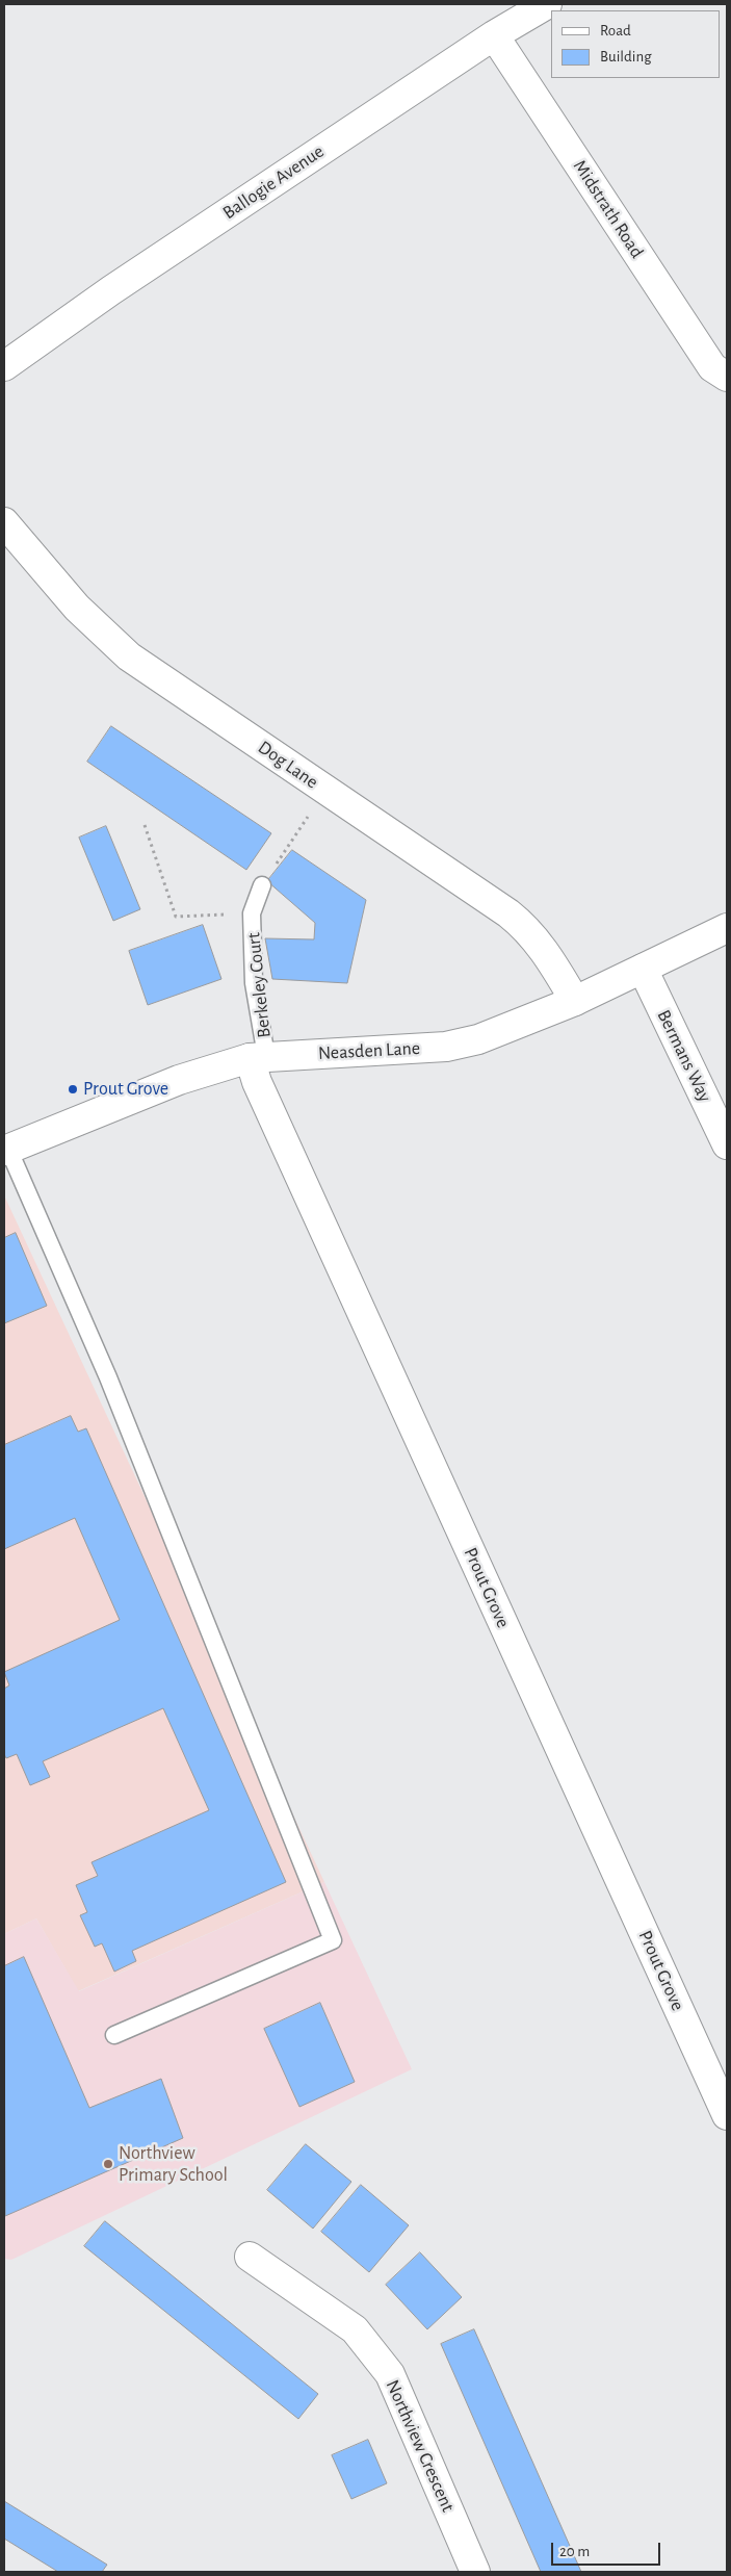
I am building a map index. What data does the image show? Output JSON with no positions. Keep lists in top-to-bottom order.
{
  "streets": {
    "street": [
      "Ballogie Avenue",
      "Midstrath Road",
      "Dog Lane",
      "Neasden Lane",
      "Bermans Way",
      "Prout Grove",
      "Northview Crescent"
    ],
    "lane": ["Berkeley Court"]
  },
  "crossings": [
    ["Ballogie Avenue", "Midstrath Road"],
    ["Dog Lane", "Neasden Lane"],
    ["Berkeley Court", "Neasden Lane"],
    ["Berkeley Court", "Prout Grove"],
    ["Neasden Lane", "Bermans Way"],
    ["Neasden Lane", "Prout Grove"]
  ],
  "places": ["Prout Grove", "Northview Primary School"],
  "legend": ["Road", "Building"],
  "scale_bar": "20 m"
}
